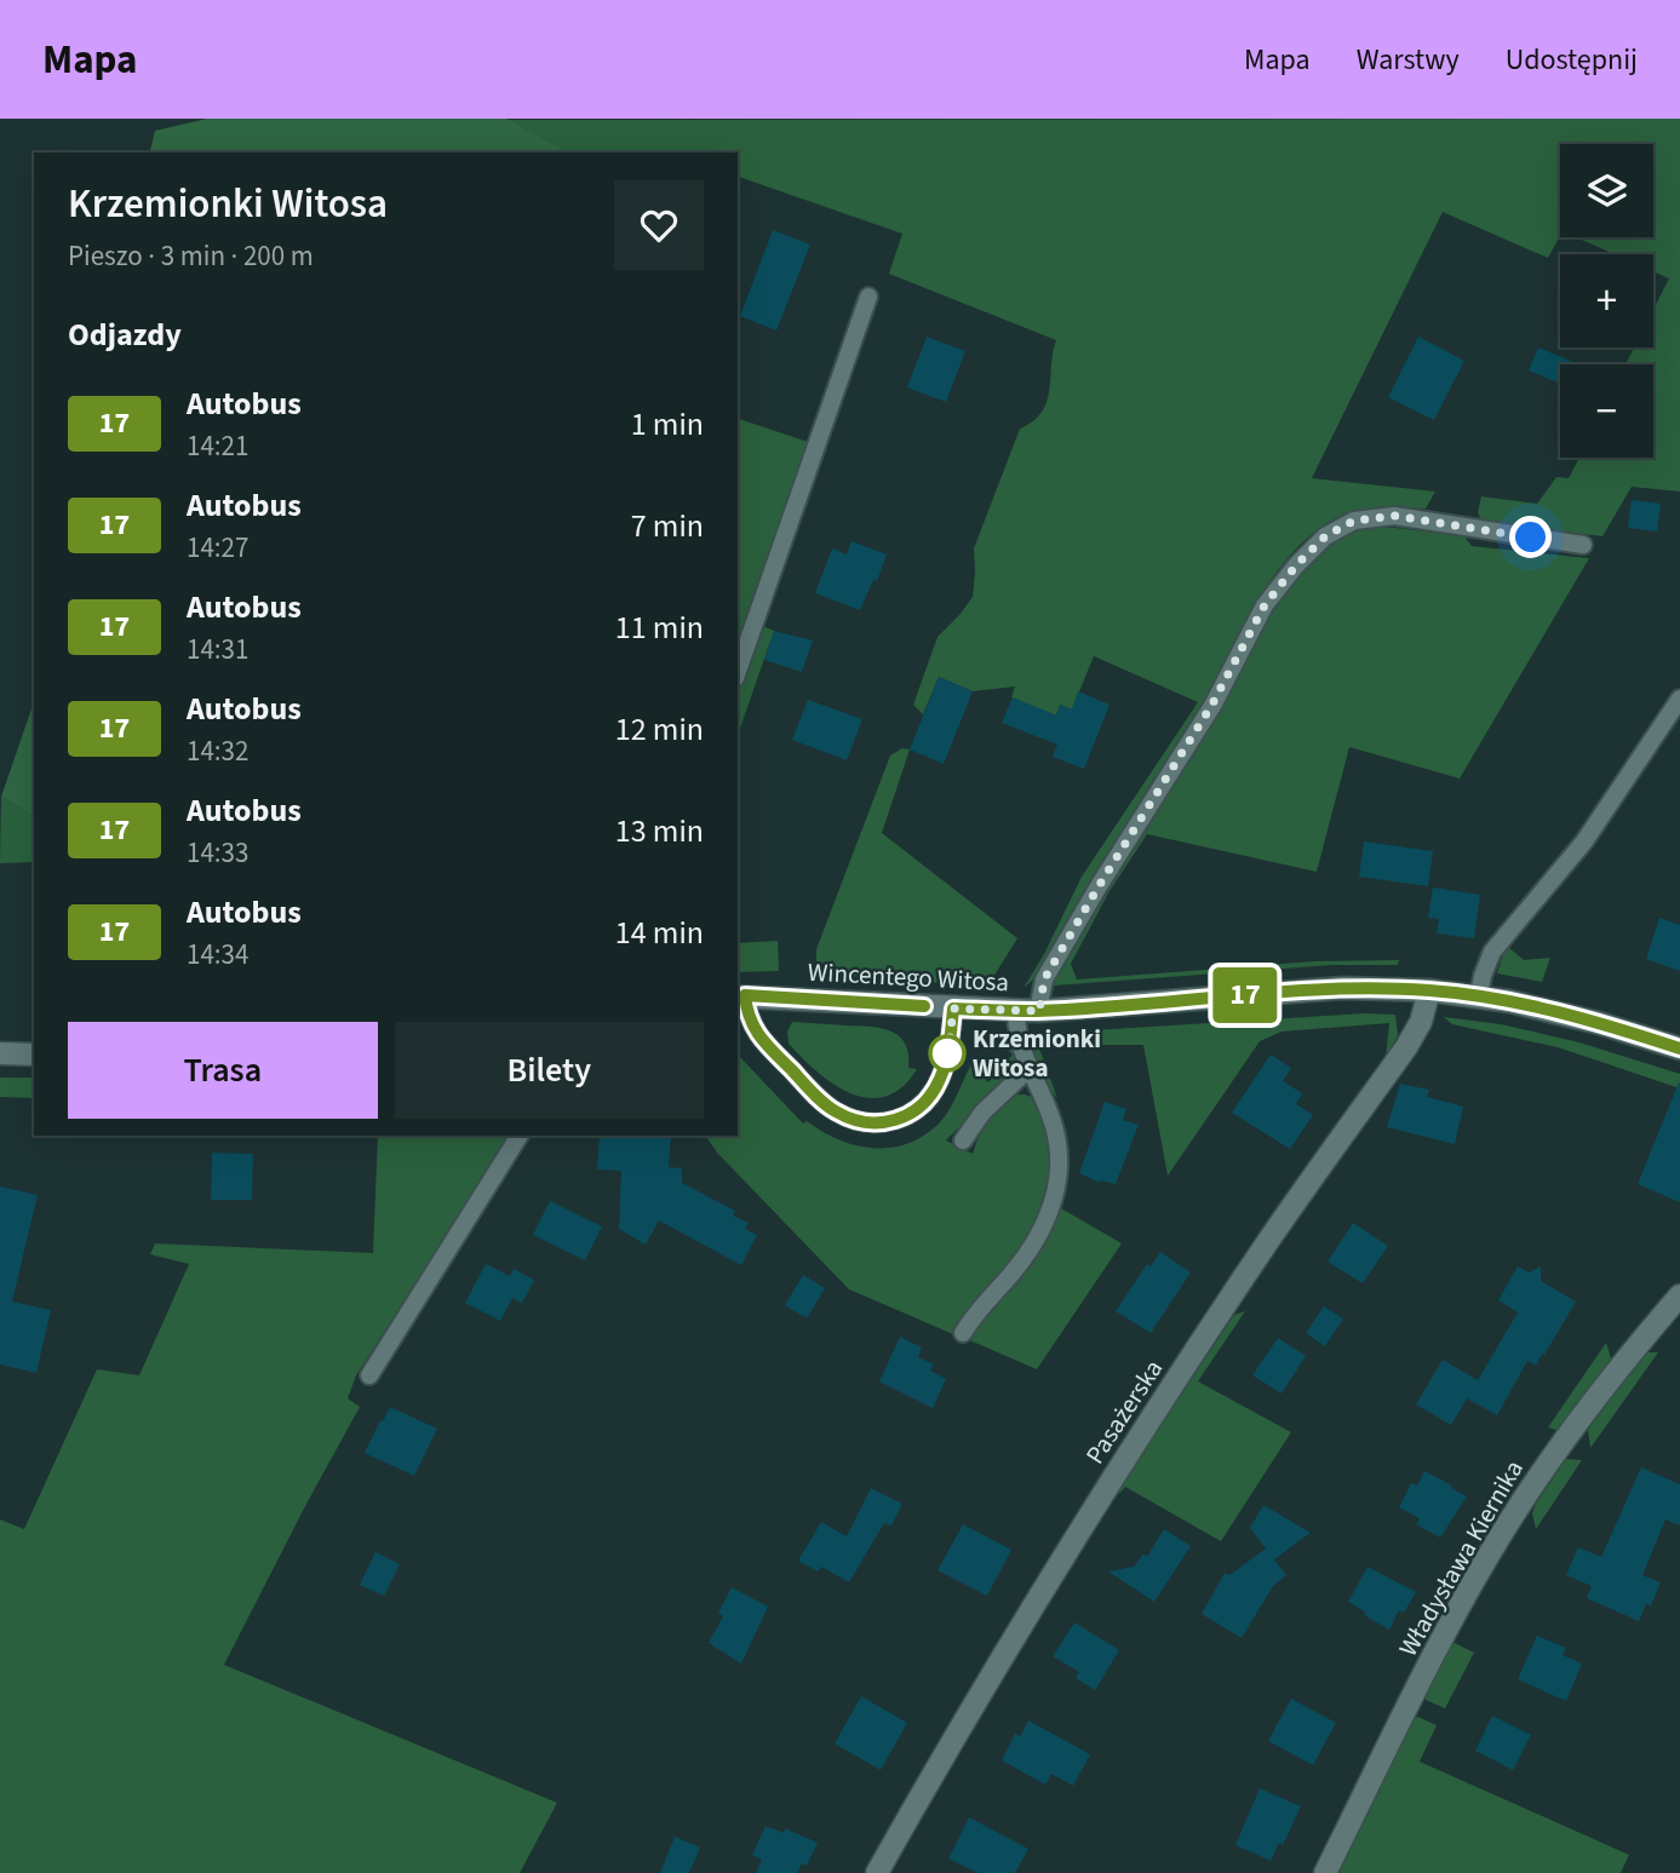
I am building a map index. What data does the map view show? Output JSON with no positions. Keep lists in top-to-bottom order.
{
  "streets": {
    "street": ["Wincentego Witosa", "Pasażerska", "Władysława Kiernika"]
  },
  "crossings": [
    ["Wincentego Witosa", "Pasażerska"]
  ],
  "places": ["Krzemionki Witosa"],
  "lines": ["bus line 17"],
  "page": {
    "header": "Mapa",
    "nav": ["Mapa", "Warstwy", "Udostępnij"],
    "on_map": "17",
    "map_buttons": ["+", "−"],
    "heading": [
      ["Krzemionki Witosa", "Pieszo · 3 min · 200 m"],
      "Odjazdy"
    ],
    "list": [
      {
        "mark": "17",
        "name": "Autobus",
        "note": "14:21",
        "value": "1 min"
      },
      {
        "mark": "17",
        "name": "Autobus",
        "note": "14:27",
        "value": "7 min"
      },
      {
        "mark": "17",
        "name": "Autobus",
        "note": "14:31",
        "value": "11 min"
      },
      {
        "mark": "17",
        "name": "Autobus",
        "note": "14:32",
        "value": "12 min"
      },
      {
        "mark": "17",
        "name": "Autobus",
        "note": "14:33",
        "value": "13 min"
      },
      {
        "mark": "17",
        "name": "Autobus",
        "note": "14:34",
        "value": "14 min"
      }
    ],
    "buttons": ["Trasa", "Bilety"]
  }
}
